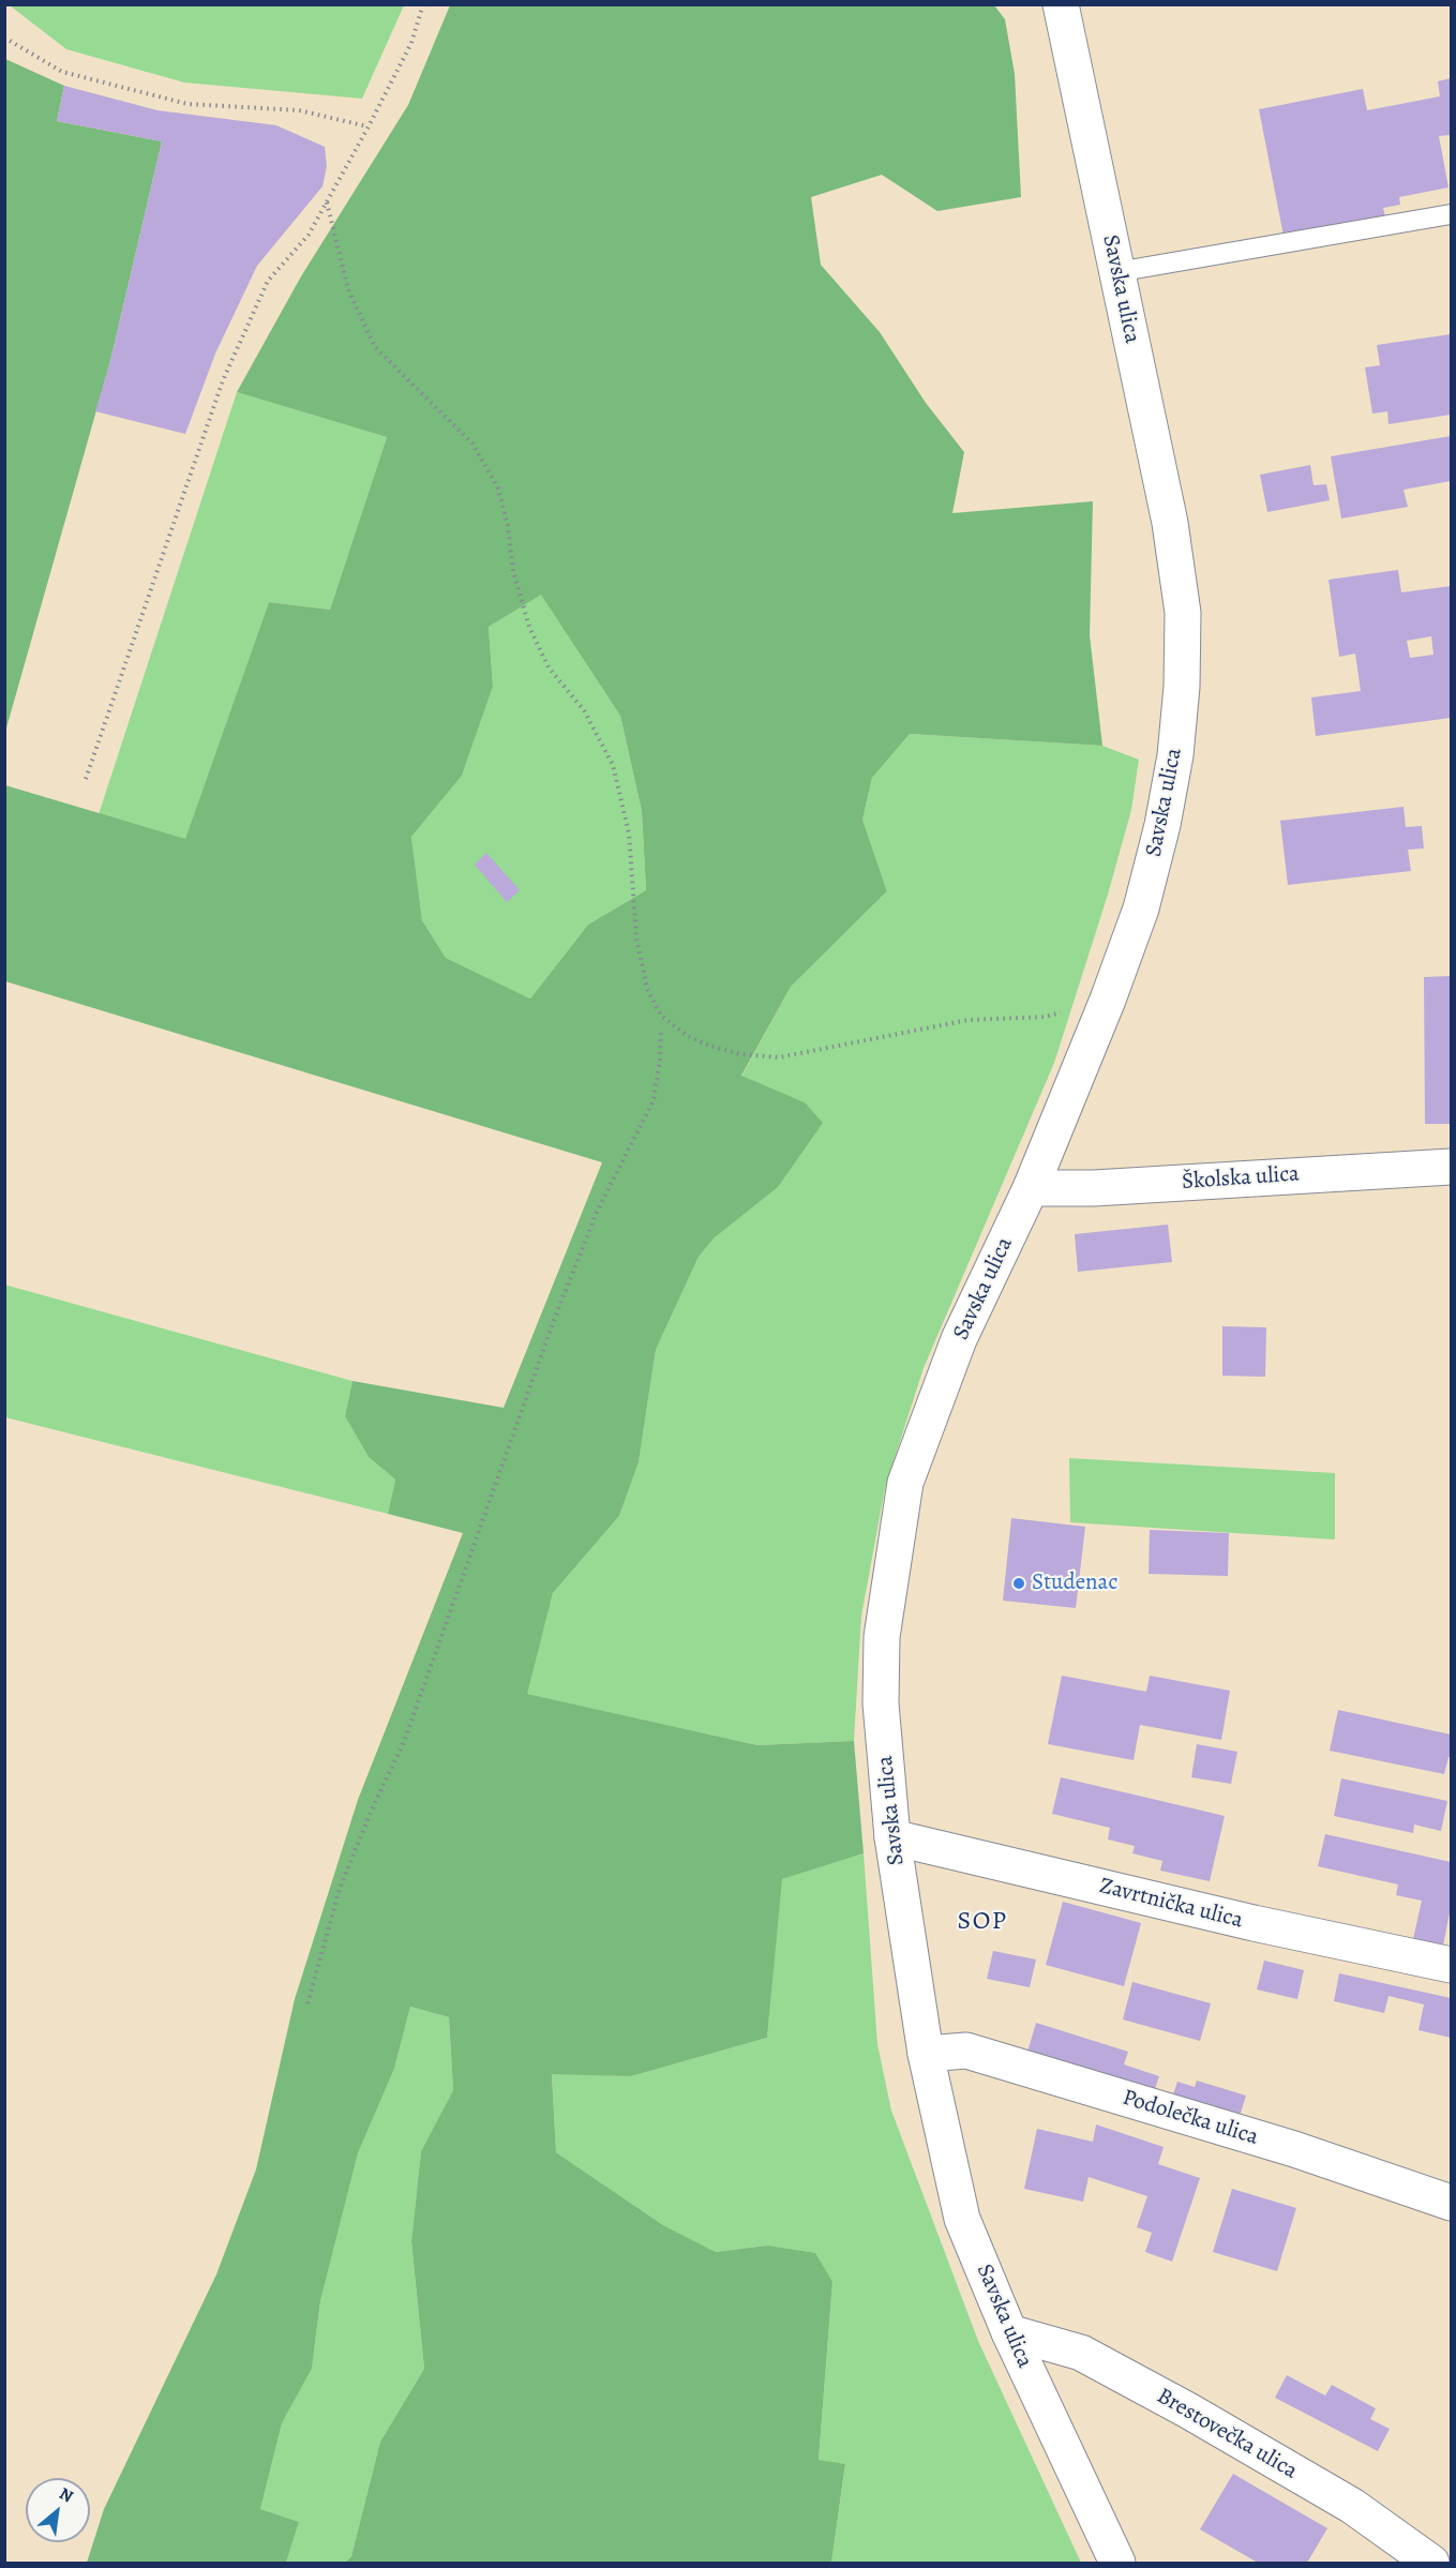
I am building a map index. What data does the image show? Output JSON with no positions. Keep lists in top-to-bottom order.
{
  "streets": {
    "main road": [
      "Savska ulica",
      "Školska ulica",
      "Zavrtnička ulica",
      "Podolečka ulica",
      "Brestovečka ulica"
    ]
  },
  "crossings": [
    ["Savska ulica", "Školska ulica"],
    ["Savska ulica", "Zavrtnička ulica"],
    ["Savska ulica", "Podolečka ulica"],
    ["Savska ulica", "Brestovečka ulica"]
  ],
  "districts": ["SOP"],
  "places": ["Studenac"],
  "north": "top right"
}
